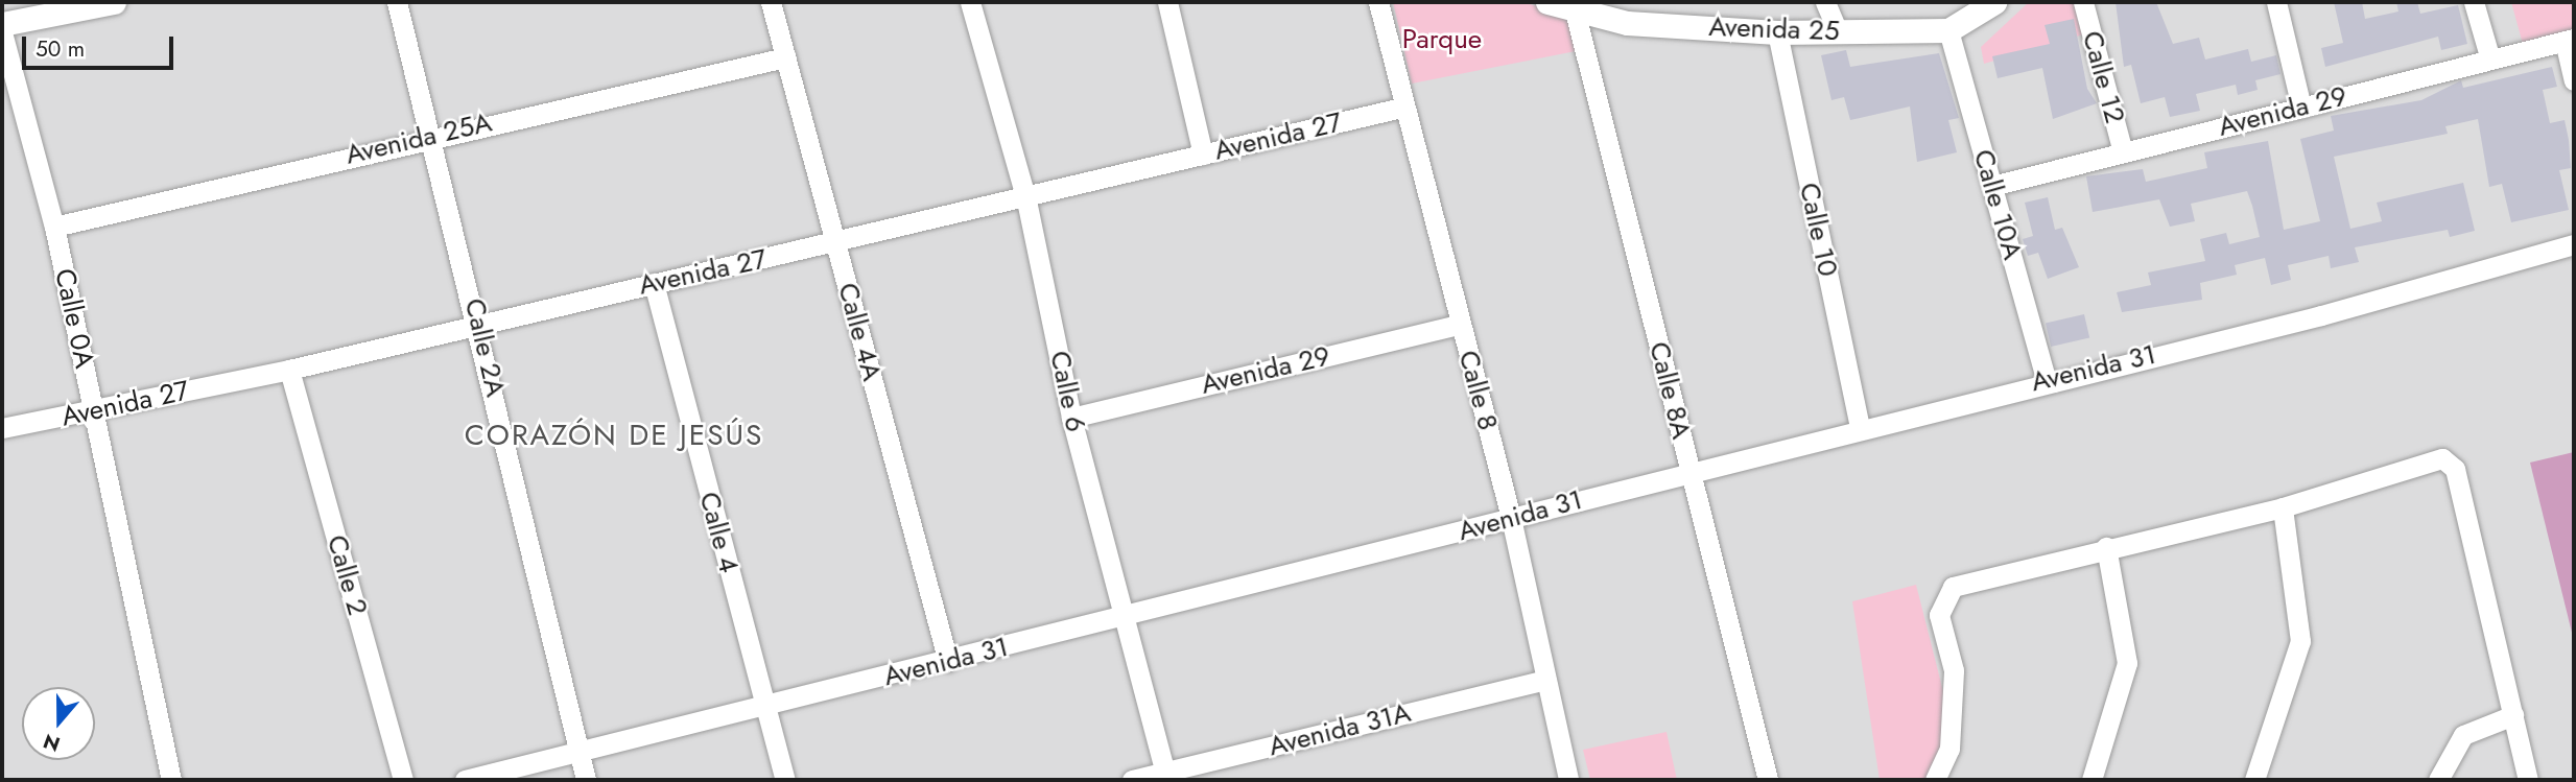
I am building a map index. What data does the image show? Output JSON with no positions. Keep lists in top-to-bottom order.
{
  "streets": {
    "street": [
      "Avenida 25",
      "Calle 12",
      "Avenida 29",
      "Avenida 27",
      "Avenida 25A",
      "Calle 10A",
      "Calle 10",
      "Calle 0A",
      "Calle 4A",
      "Calle 2A",
      "Avenida 31",
      "Calle 8",
      "Calle 8A",
      "Calle 6",
      "Calle 4",
      "Calle 2",
      "Avenida 31A"
    ]
  },
  "crossings": [
    ["Avenida 25", "Calle 10A"],
    ["Avenida 25", "Calle 10"],
    ["Avenida 25", "Calle 8A"],
    ["Calle 12", "Avenida 29"],
    ["Avenida 29", "Calle 10A"],
    ["Avenida 29", "Calle 8"],
    ["Avenida 29", "Calle 6"],
    ["Avenida 27", "Calle 0A"],
    ["Avenida 27", "Calle 4A"],
    ["Avenida 27", "Calle 2A"],
    ["Avenida 27", "Calle 8"],
    ["Avenida 27", "Calle 6"],
    ["Avenida 27", "Calle 4"],
    ["Avenida 27", "Calle 2"],
    ["Avenida 25A", "Calle 0A"],
    ["Avenida 25A", "Calle 4A"],
    ["Avenida 25A", "Calle 2A"],
    ["Calle 10A", "Avenida 31"],
    ["Calle 10", "Avenida 31"],
    ["Calle 4A", "Avenida 31"],
    ["Calle 2A", "Avenida 31"],
    ["Avenida 31", "Calle 8"],
    ["Avenida 31", "Calle 8A"],
    ["Avenida 31", "Calle 6"],
    ["Avenida 31", "Calle 4"],
    ["Calle 8", "Avenida 31A"],
    ["Calle 6", "Avenida 31A"]
  ],
  "districts": ["CORAZÓN DE JESÚS"],
  "parks": ["Parque"],
  "scale_bar": "50 m",
  "north": "bottom"
}
